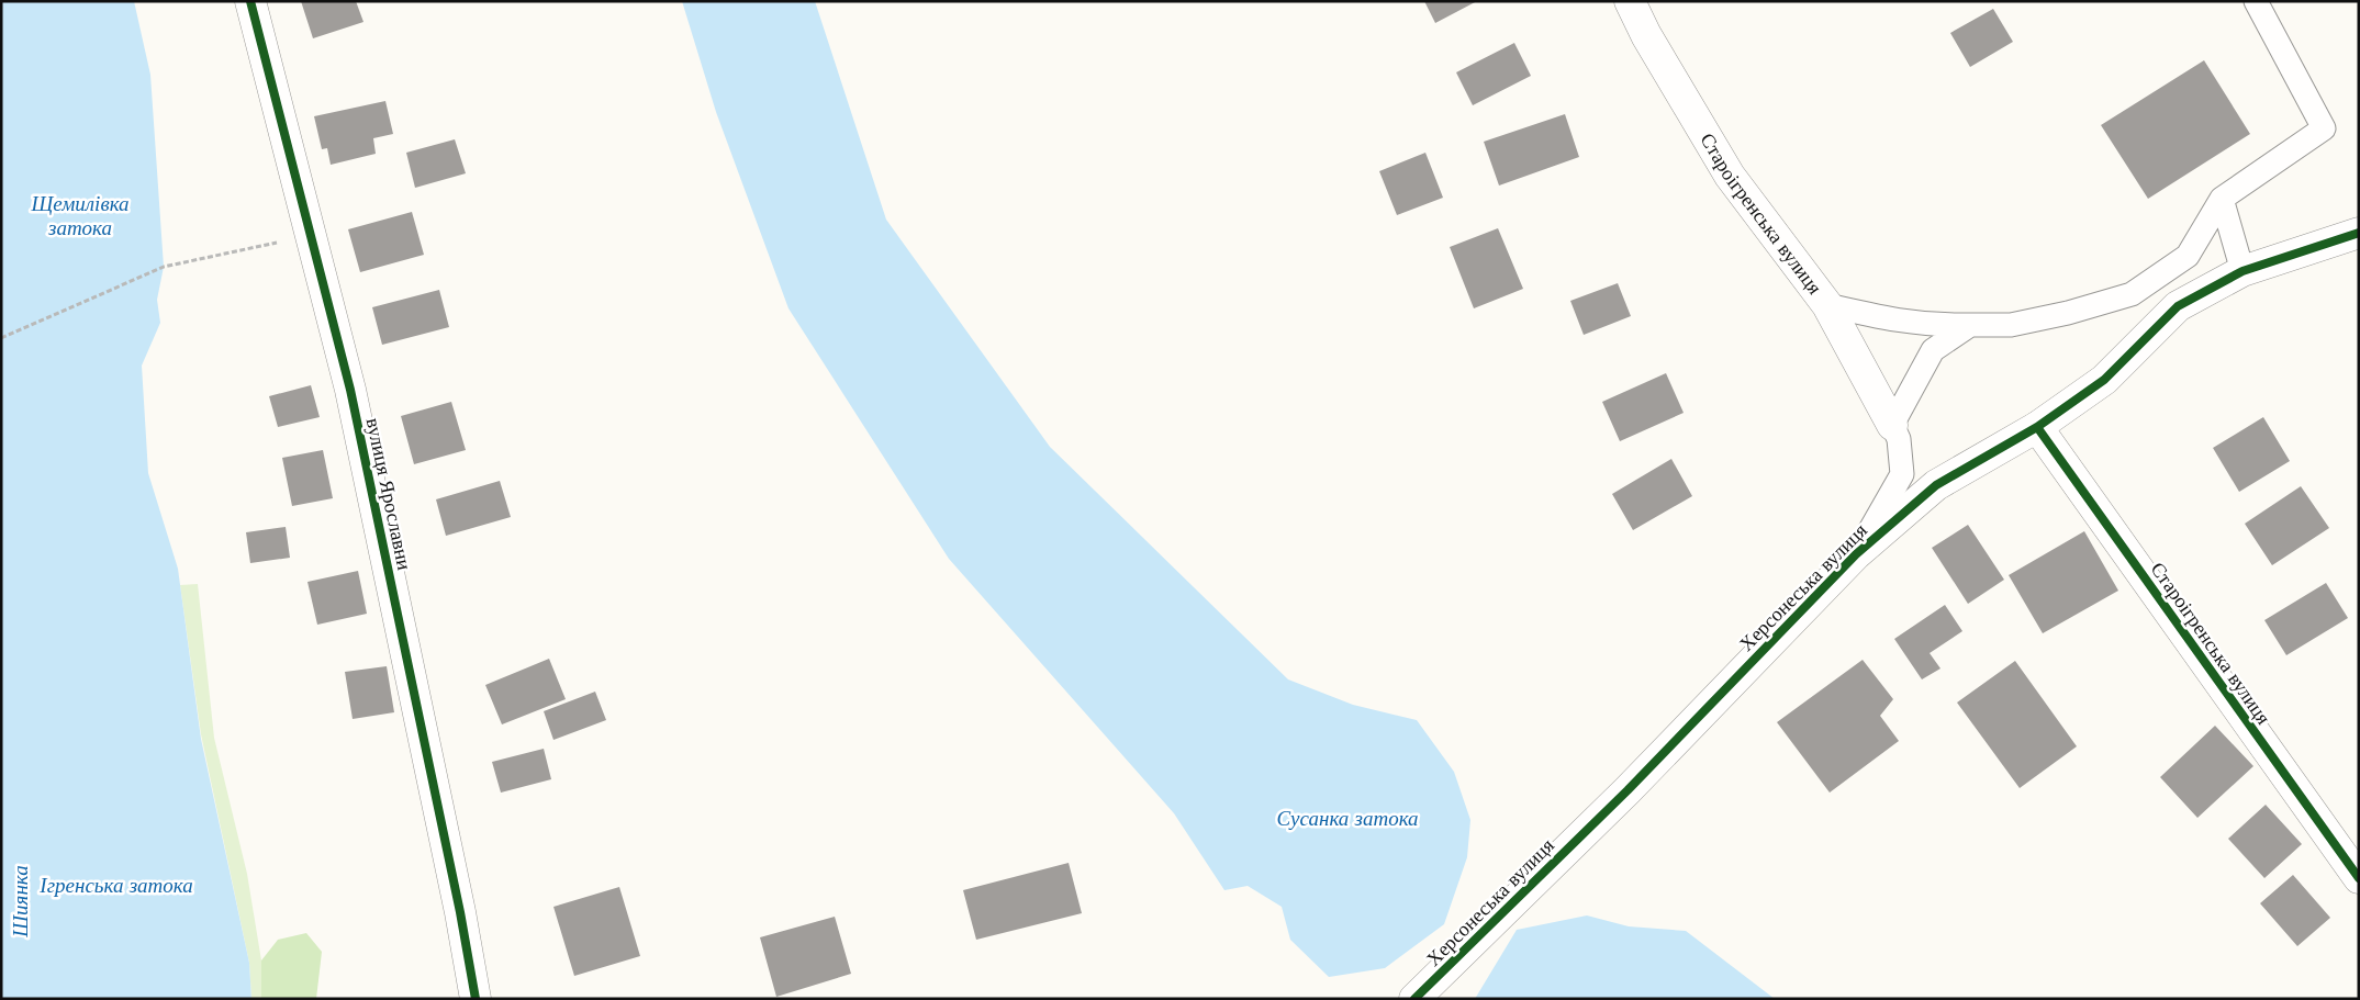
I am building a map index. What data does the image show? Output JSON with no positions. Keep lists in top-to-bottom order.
{
  "streets": {
    "street": ["Староігренська вулиця", "вулиця Ярославни", "Херсонеська вулиця"]
  },
  "crossings": [
    ["Староігренська вулиця", "Херсонеська вулиця"]
  ],
  "water": [
    "Щемилівка затока",
    "Сусанка затока",
    "Ігренська затока",
    "Шиянка"
  ]
}
